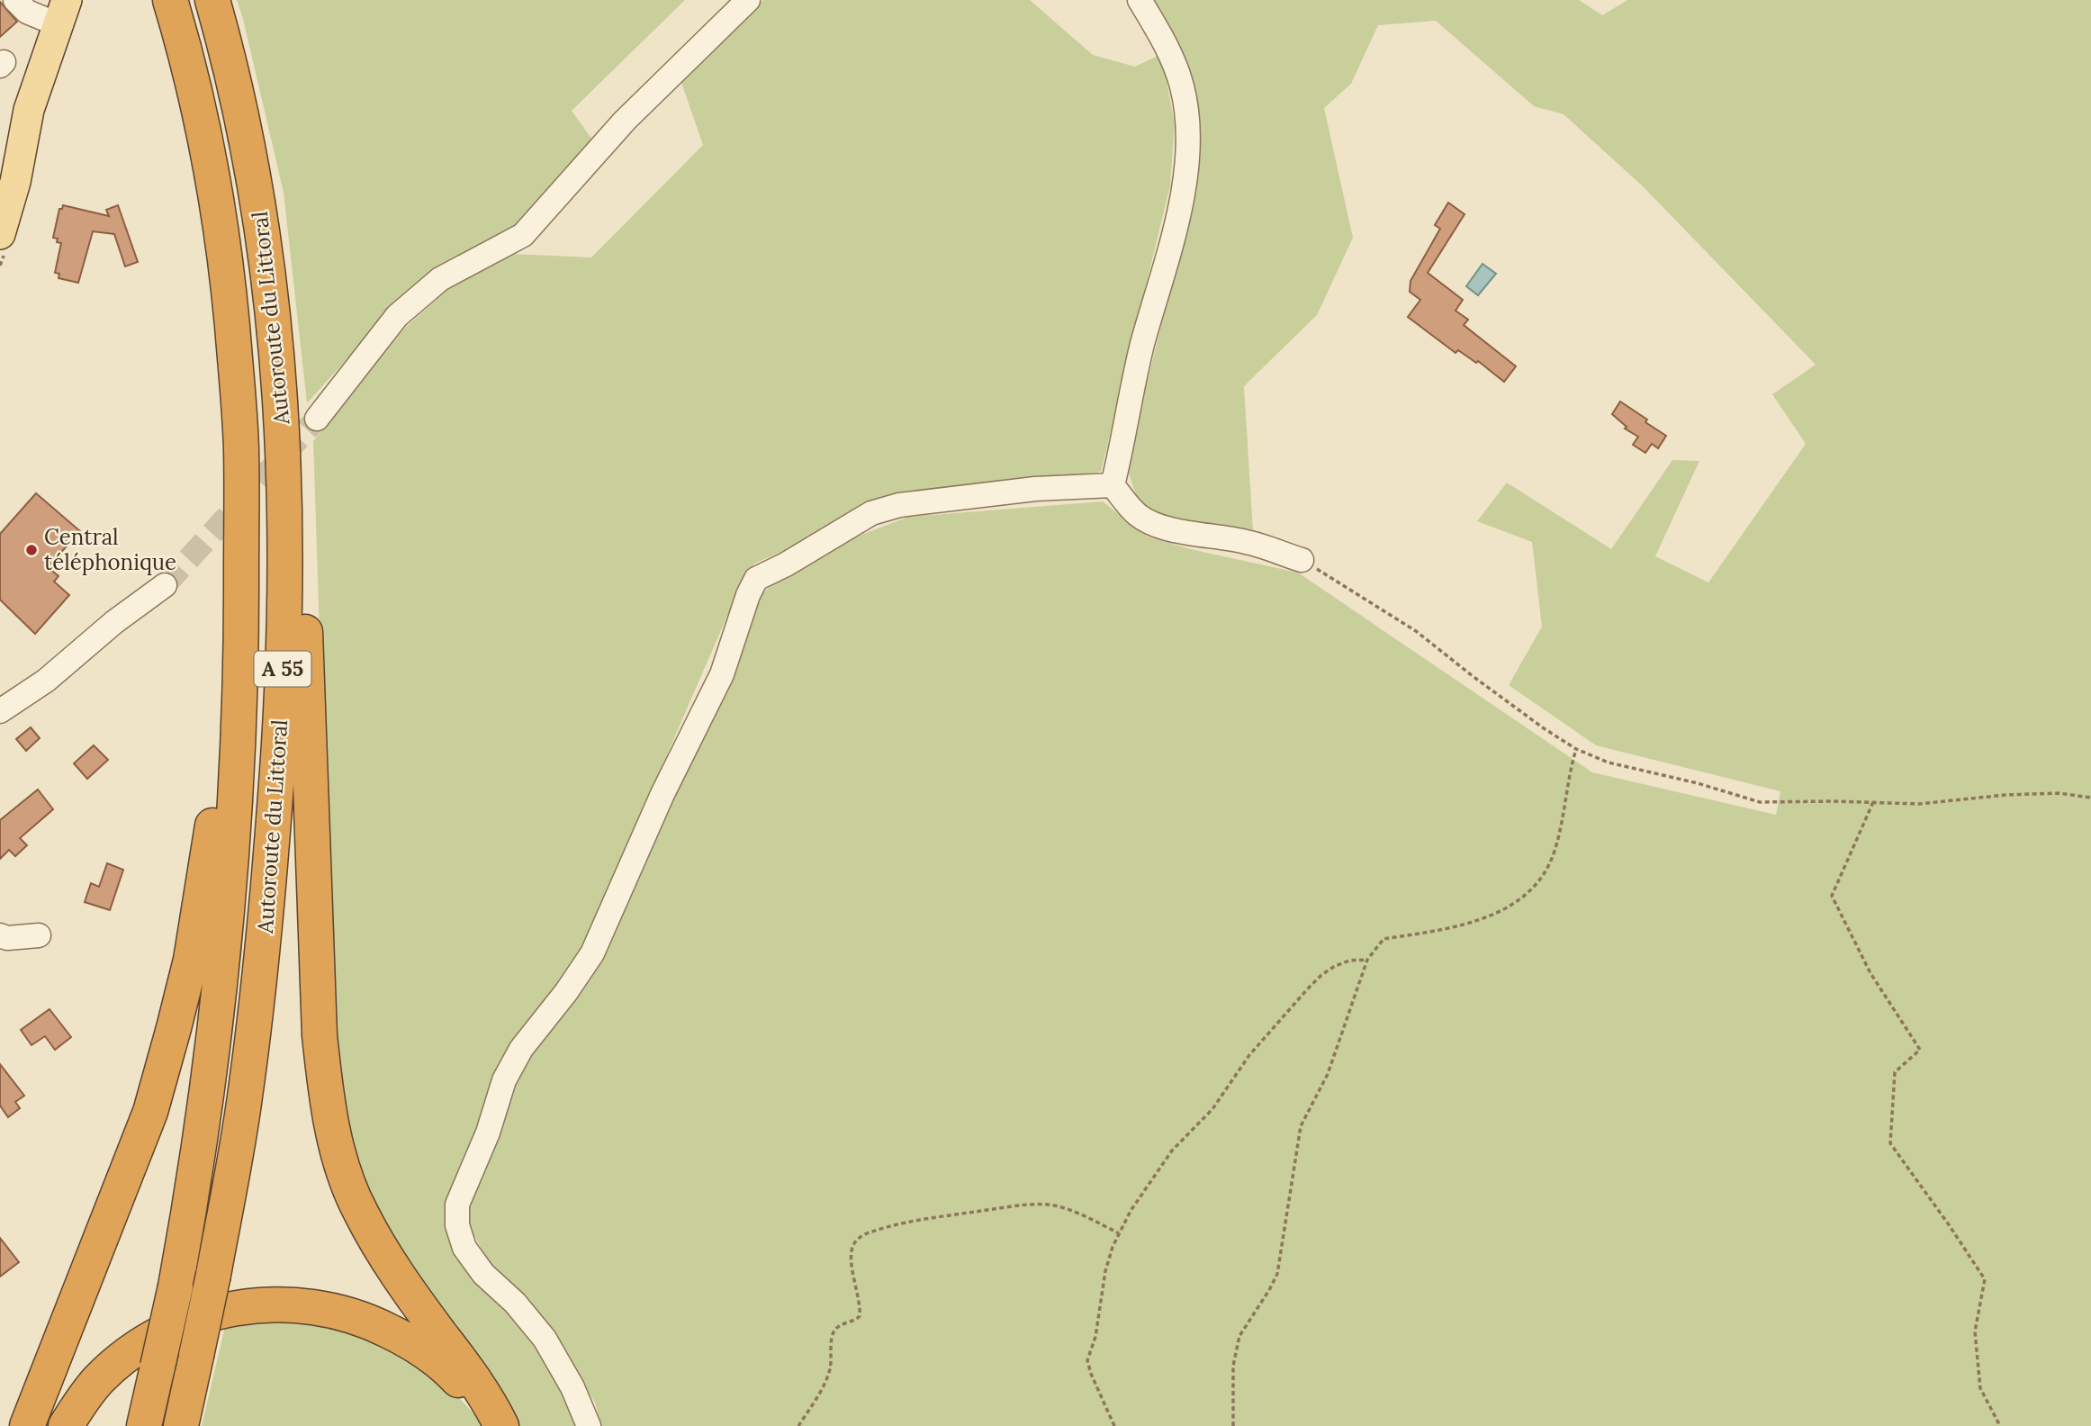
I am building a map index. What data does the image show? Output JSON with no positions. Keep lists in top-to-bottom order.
{
  "streets": {
    "highway": ["Autoroute du Littoral", "A 55"]
  },
  "places": ["Central téléphonique"]
}
